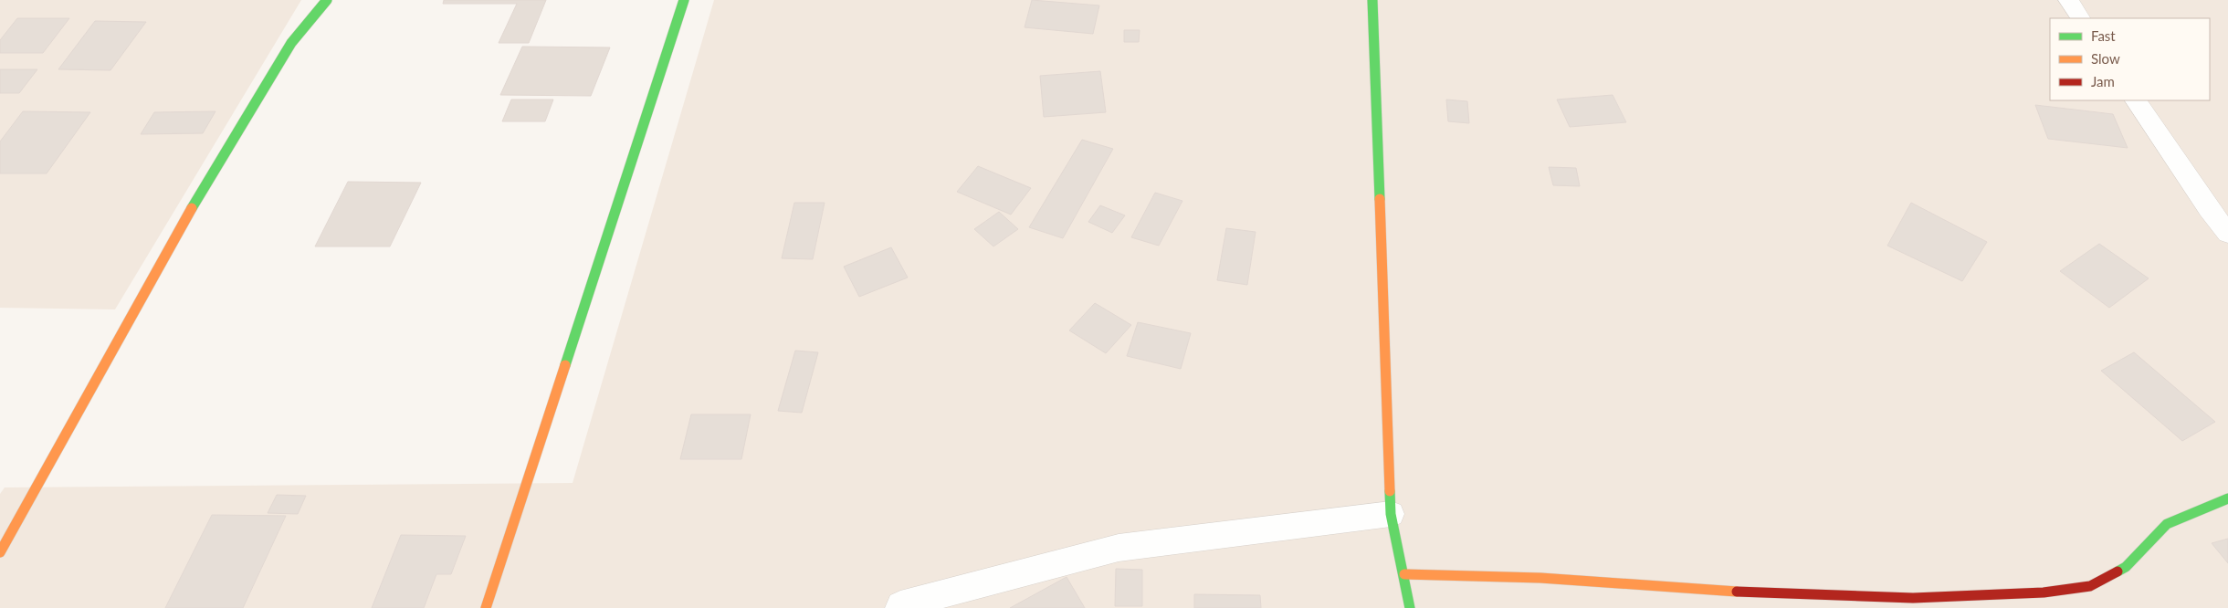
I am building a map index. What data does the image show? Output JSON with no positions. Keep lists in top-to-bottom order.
{
  "legend": ["Fast", "Slow", "Jam"]
}
